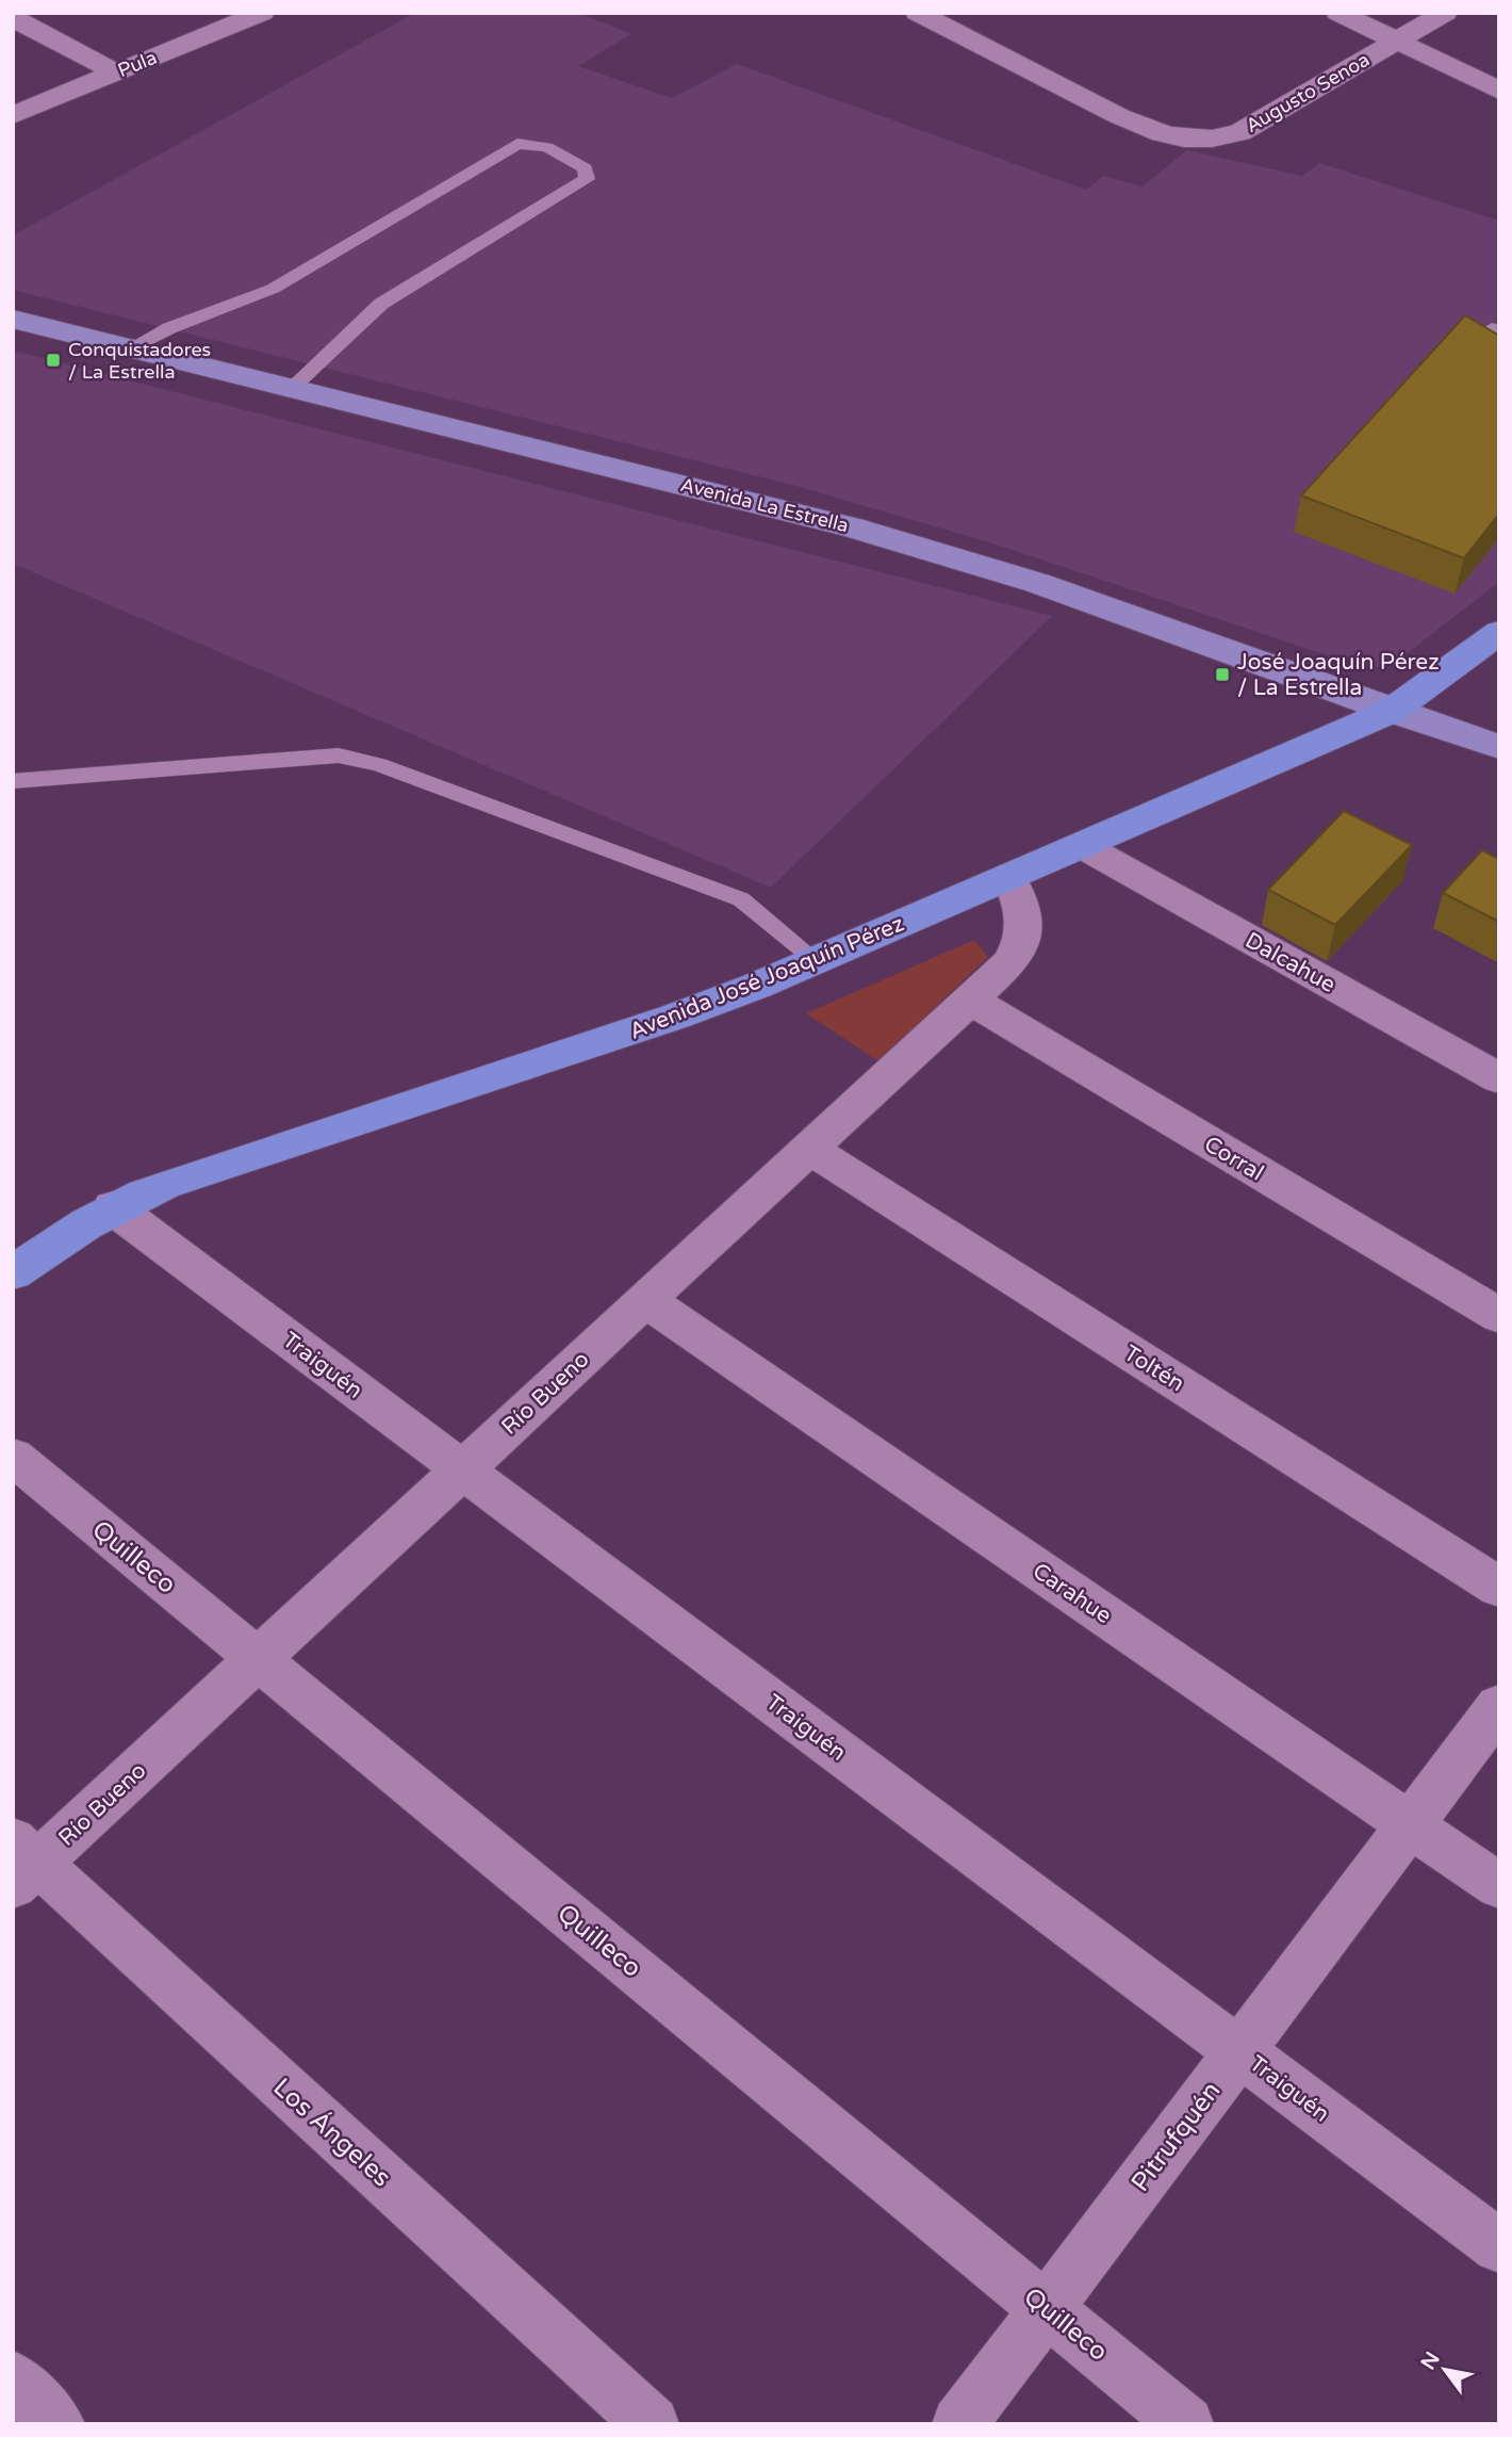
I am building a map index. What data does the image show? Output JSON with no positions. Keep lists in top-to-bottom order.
{
  "streets": {
    "main road": ["Avenida La Estrella", "Avenida José Joaquín Pérez"],
    "street": [
      "Pula",
      "Augusto Senoa",
      "Dalcahue",
      "Corral",
      "Traiguén",
      "Toltén",
      "Río Bueno",
      "Quilleco",
      "Carahue",
      "Los Ángeles",
      "Pitrufquén"
    ]
  },
  "crossings": [
    ["Avenida La Estrella", "Avenida José Joaquín Pérez"],
    ["Dalcahue", "Avenida José Joaquín Pérez"],
    ["Avenida José Joaquín Pérez", "Traiguén"],
    ["Avenida José Joaquín Pérez", "Río Bueno"],
    ["Corral", "Río Bueno"],
    ["Traiguén", "Río Bueno"],
    ["Traiguén", "Pitrufquén"],
    ["Toltén", "Río Bueno"],
    ["Río Bueno", "Quilleco"],
    ["Río Bueno", "Carahue"],
    ["Río Bueno", "Los Ángeles"],
    ["Quilleco", "Pitrufquén"],
    ["Carahue", "Pitrufquén"]
  ],
  "places": {
    "transit": ["Conquistadores / La Estrella", "José Joaquín Pérez / La Estrella"]
  },
  "north": "top left"
}
